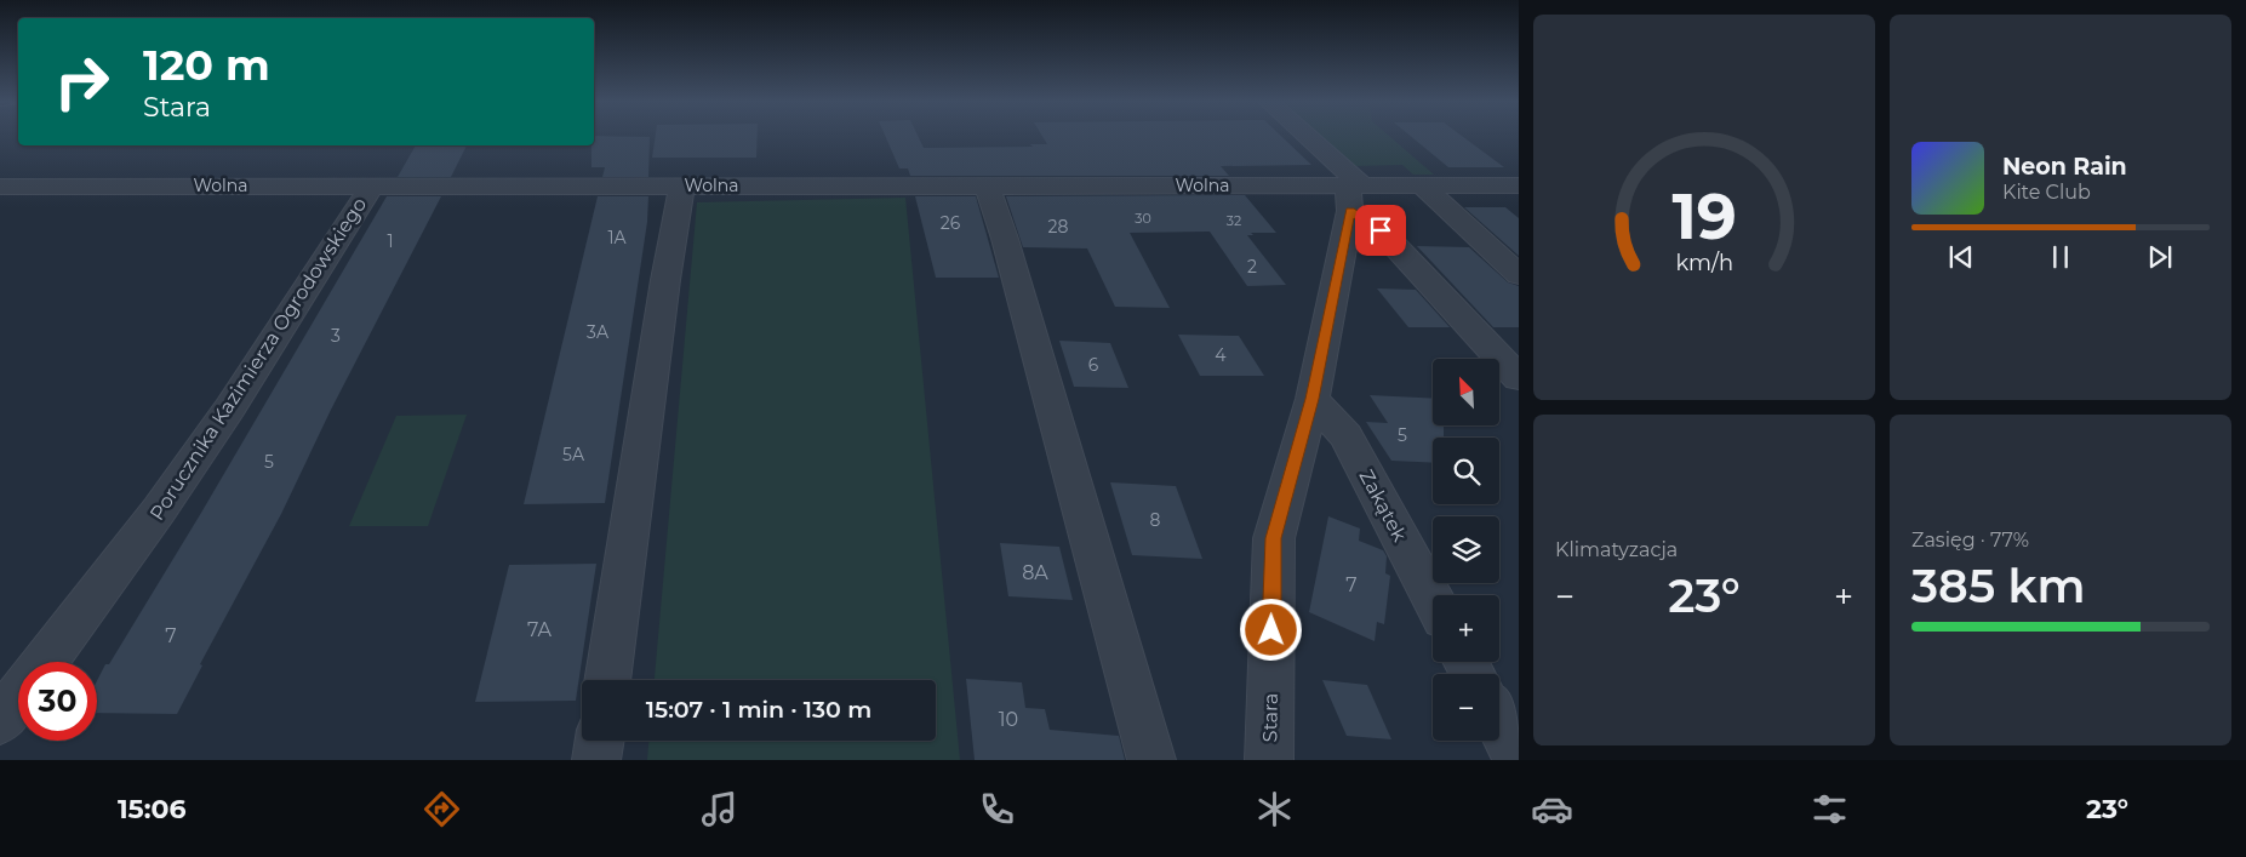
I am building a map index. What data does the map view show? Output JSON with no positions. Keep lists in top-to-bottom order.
{
  "streets": {
    "street": [
      "Wolna",
      "Porucznika Kazimierza Ogrodowskiego",
      "Zakątek",
      "Stara"
    ]
  },
  "crossings": [
    ["Wolna", "Porucznika Kazimierza Ogrodowskiego"],
    ["Wolna", "Stara"],
    ["Zakątek", "Stara"]
  ],
  "house_numbers": [
    "30",
    "32",
    "26",
    "28",
    "1A",
    "1",
    "2",
    "3A",
    "3",
    "4",
    "6",
    "5",
    "5A",
    "5",
    "8",
    "8A",
    "7",
    "7A",
    "7",
    "10"
  ],
  "north": "top left",
  "page": {
    "turn": ["120 m", "Stara"],
    "song": ["Neon Rain", "Kite Club"],
    "map_buttons": ["+", "−"],
    "tile": [
      "Klimatyzacja",
      ["Zasięg · 77%", "385 km"]
    ],
    "heat": ["−", "23°", "+"],
    "limit": "30",
    "trip": "15:07 · 1 min · 130 m",
    "tabs": ["15:06", "23°"],
    "gauge": ["19", "km/h"]
  }
}
